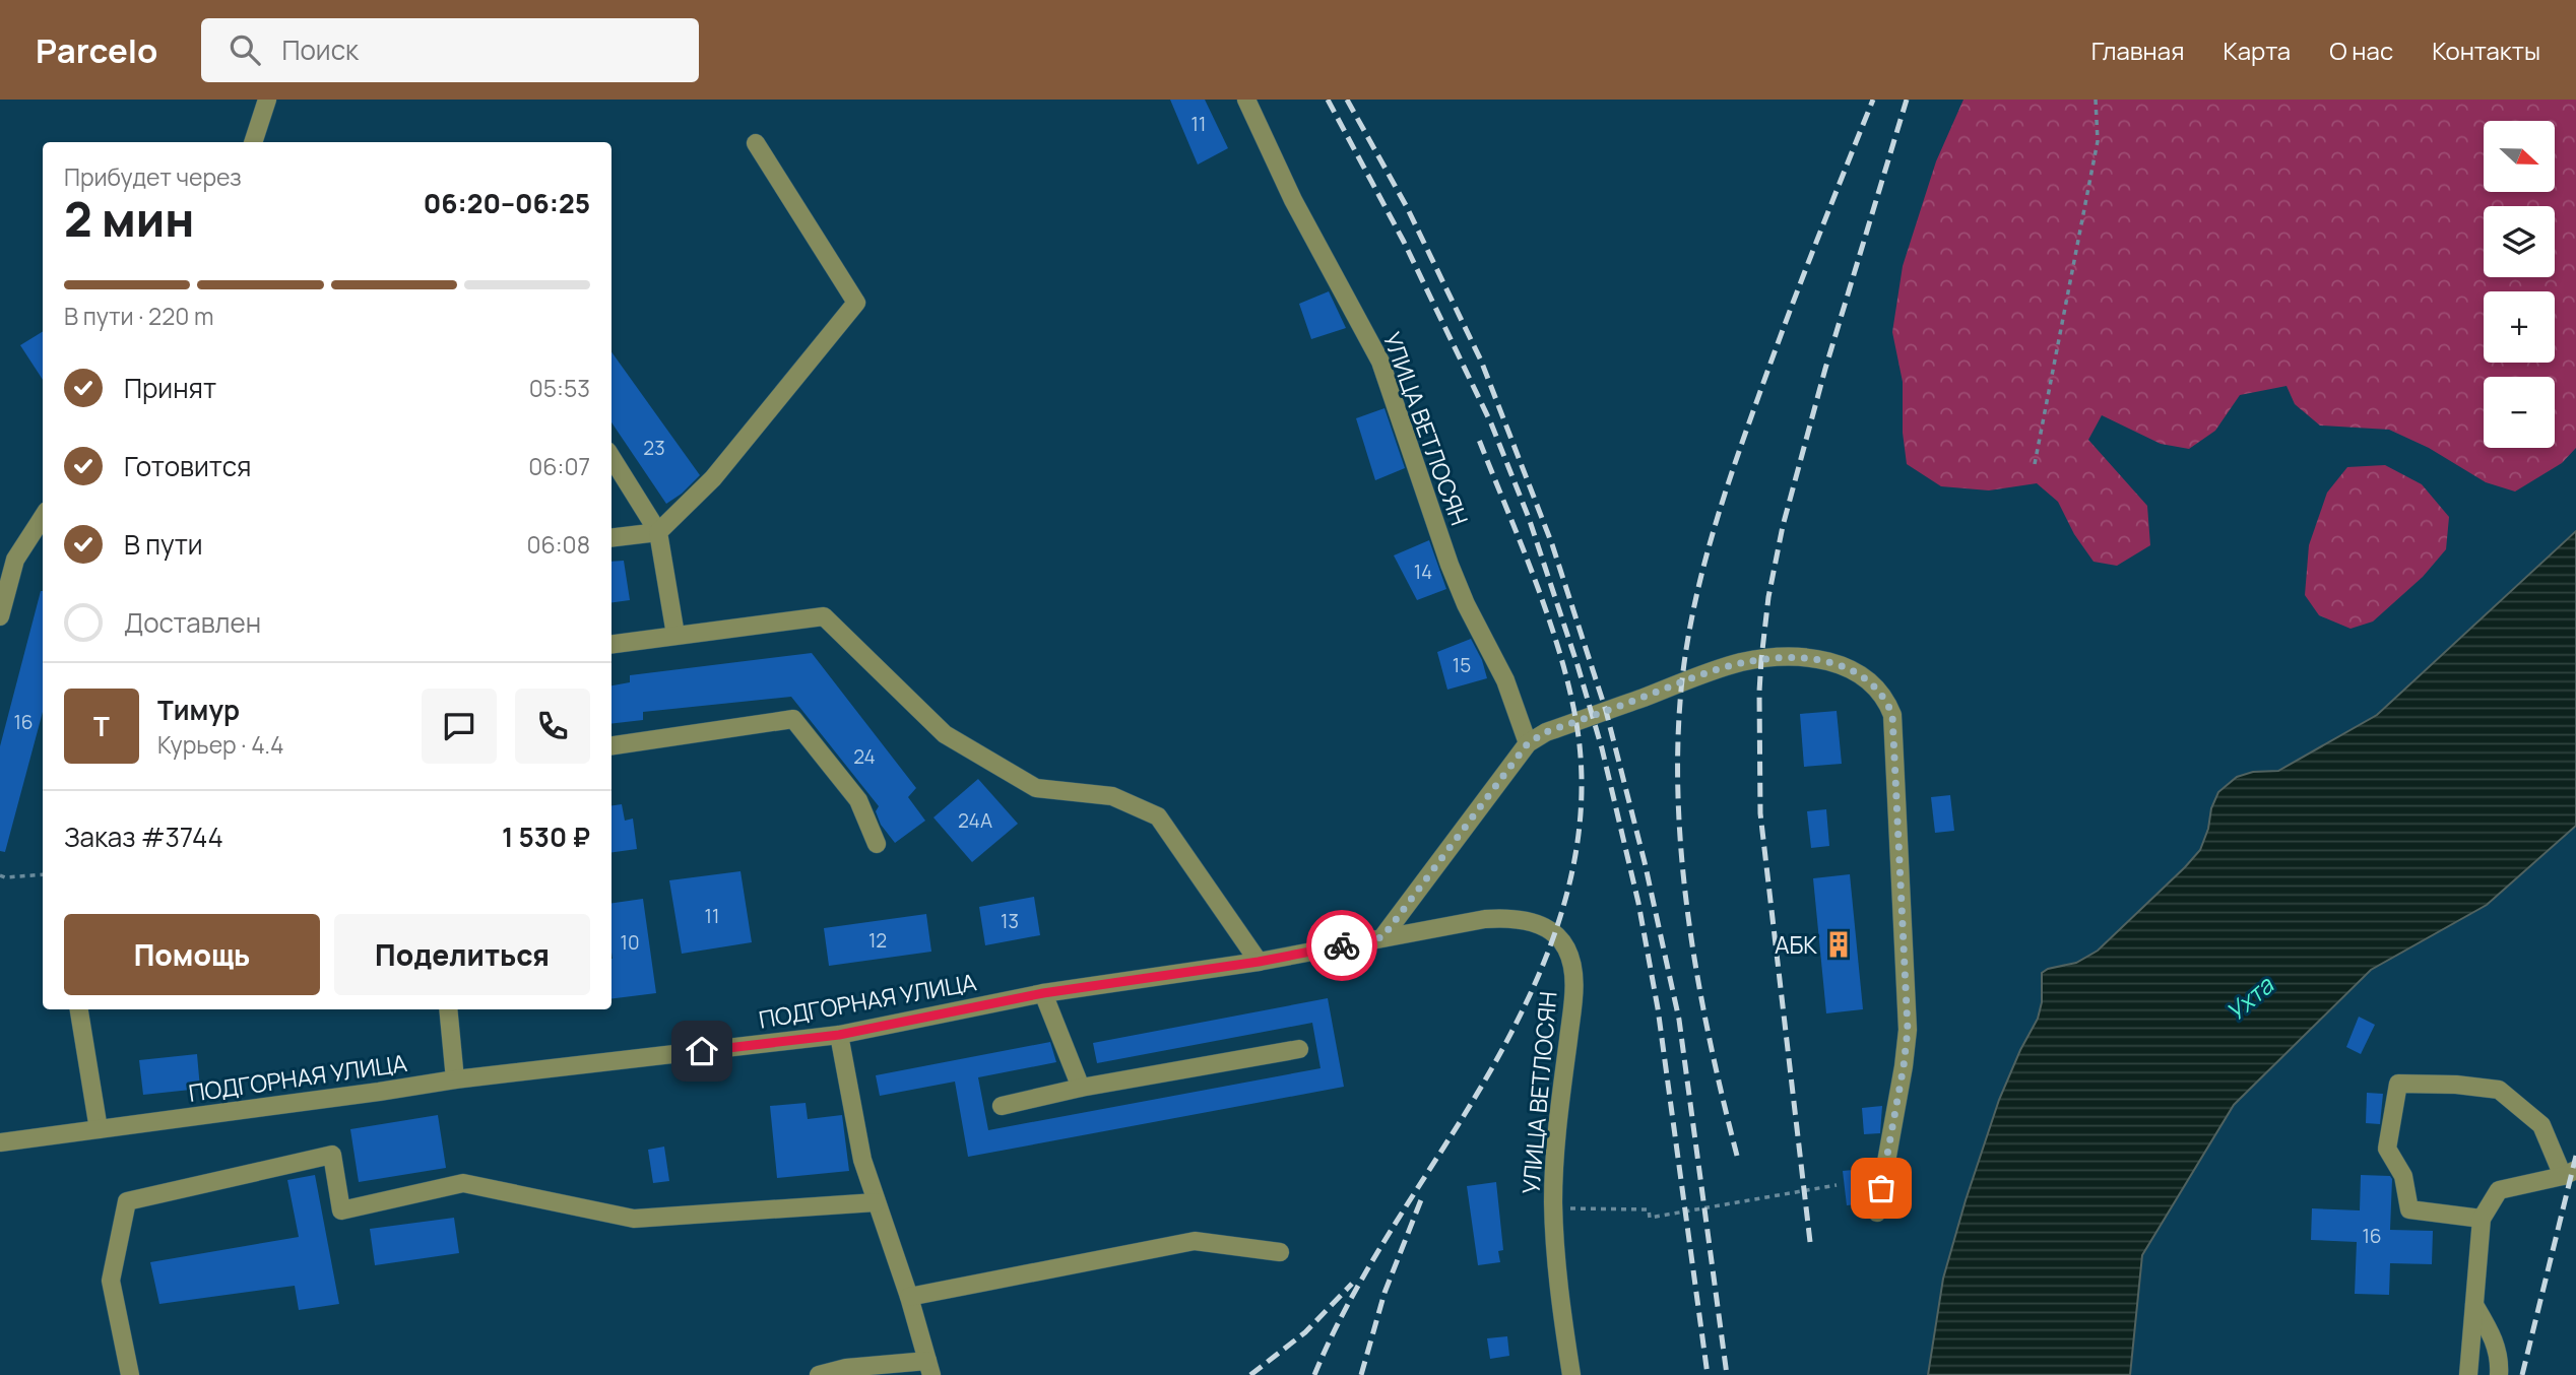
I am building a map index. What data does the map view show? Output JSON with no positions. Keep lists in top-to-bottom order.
{
  "streets": {
    "street": ["УЛИЦА ВЕТЛОСЯН", "ПОДГОРНАЯ УЛИЦА"]
  },
  "crossings": [
    ["УЛИЦА ВЕТЛОСЯН", "ПОДГОРНАЯ УЛИЦА"]
  ],
  "water": ["Ухта"],
  "places": {
    "building": ["АБК"]
  },
  "house_numbers": [
    "11",
    "23",
    "14",
    "15",
    "16",
    "24",
    "24А",
    "11",
    "13",
    "12",
    "10",
    "16"
  ],
  "north": "right",
  "page": {
    "header": "Parcelo",
    "search": "Поиск",
    "nav": [
      "Главная",
      "Карта",
      "О нас",
      "Контакты"
    ],
    "map_buttons": ["+", "−"],
    "heading": ["2 мин", "Прибудет через", "06:20–06:25"],
    "panel": [
      "Тимур",
      "Курьер · 4.4",
      "Заказ #3744",
      "1 530 ₽"
    ],
    "bar": "В пути · 220 m",
    "list": [
      ["Принят", "05:53"],
      ["Готовится", "06:07"],
      ["В пути", "06:08"],
      "Доставлен"
    ],
    "round": "Т",
    "buttons": ["Помощь", "Поделиться"]
  }
}
